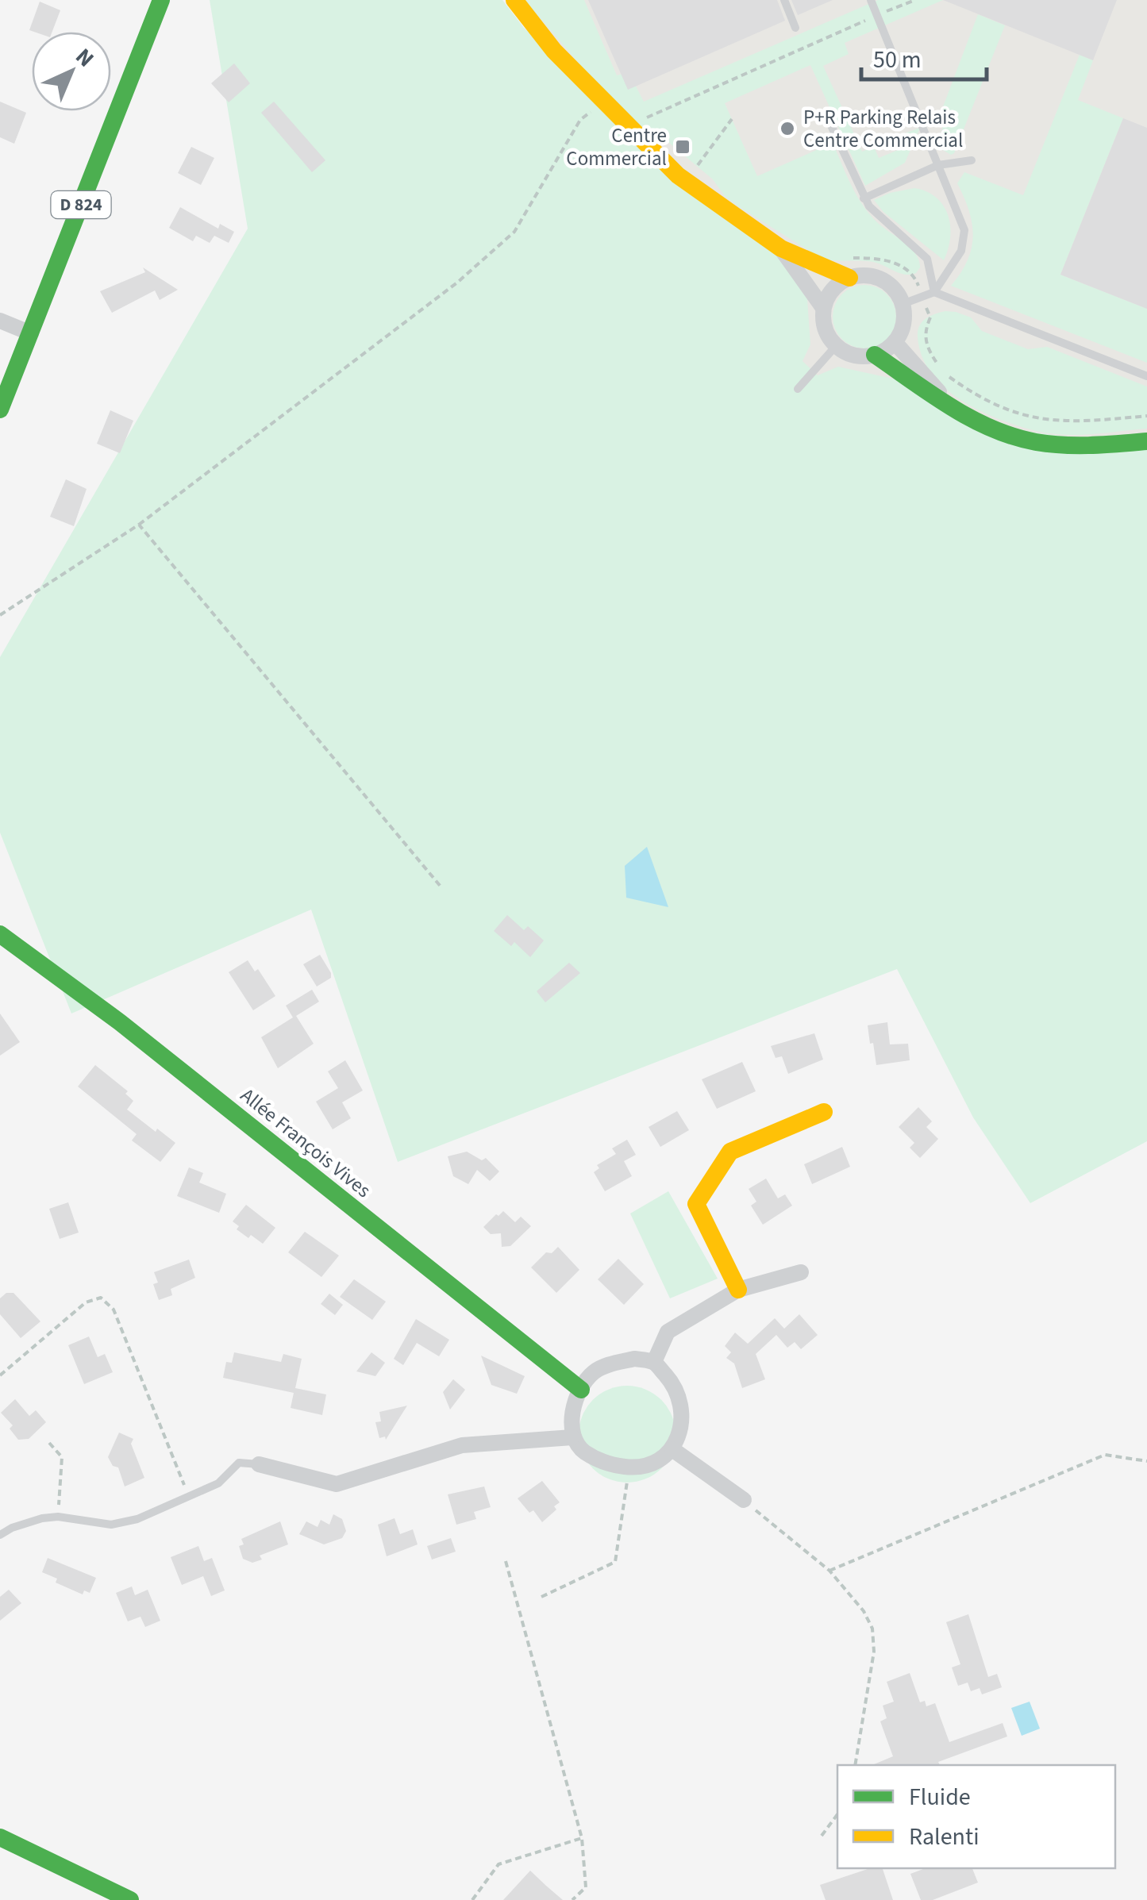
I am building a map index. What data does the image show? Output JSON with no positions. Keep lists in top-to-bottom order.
{
  "streets": {
    "street": ["D 824", "Allée François Vives"]
  },
  "places": {
    "other": ["P+R Parking Relais Centre Commercial"],
    "transit": ["Centre Commercial"]
  },
  "legend": ["Fluide", "Ralenti"],
  "scale_bar": "50 m",
  "north": "top right"
}
